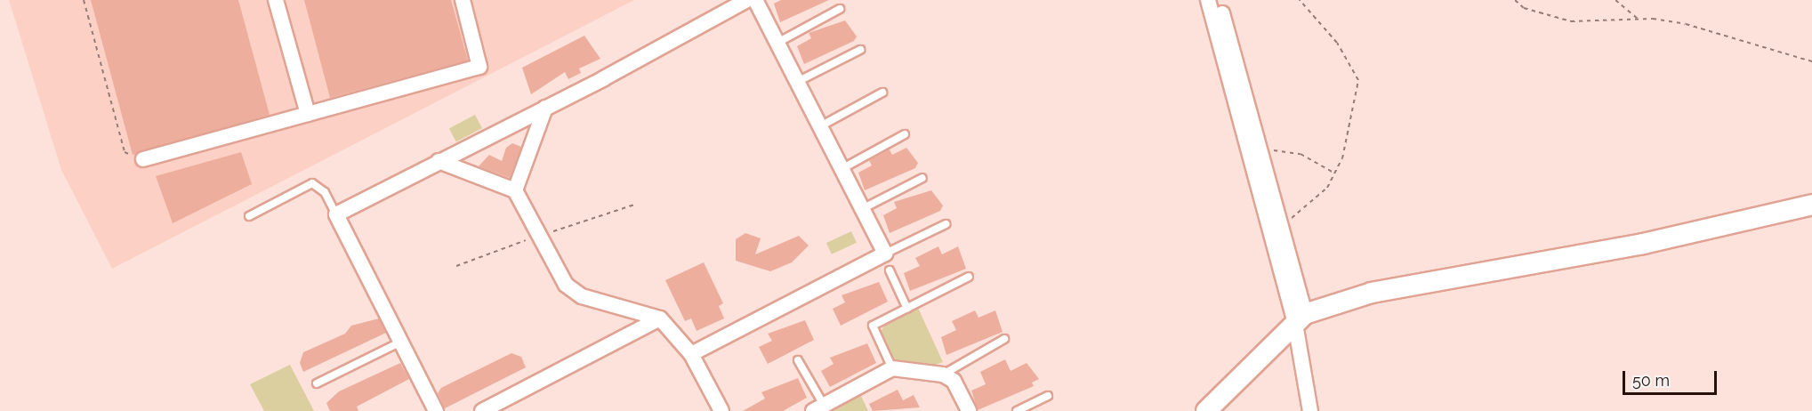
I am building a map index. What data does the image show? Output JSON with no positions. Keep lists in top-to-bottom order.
{
  "scale_bar": "50 m"
}
